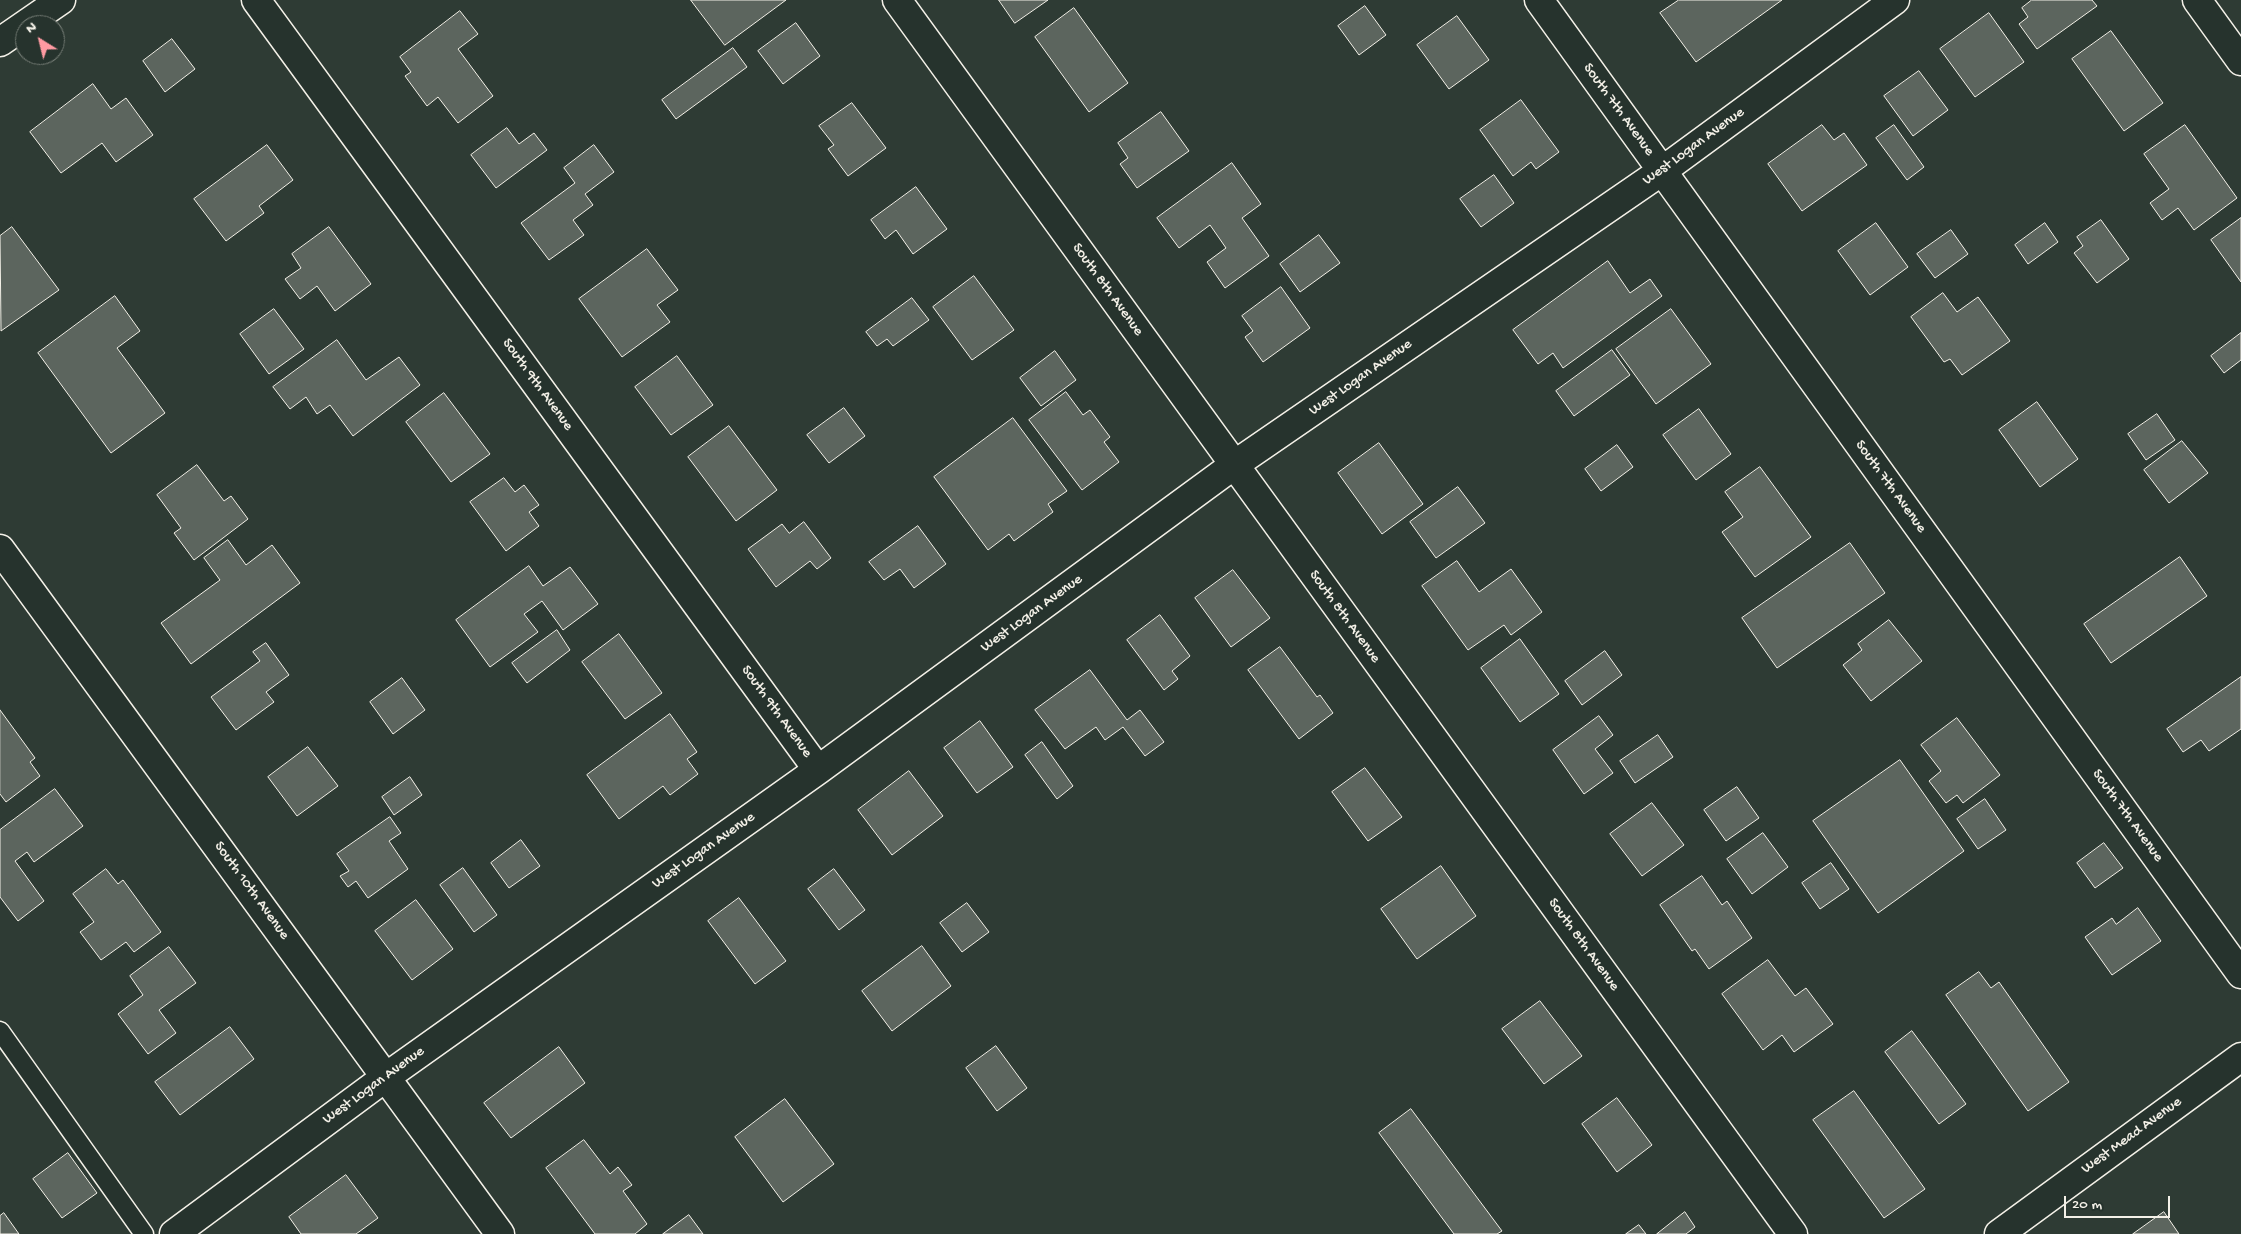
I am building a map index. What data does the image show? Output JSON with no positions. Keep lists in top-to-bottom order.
{
  "streets": {
    "street": [
      "South 7th Avenue",
      "West Logan Avenue",
      "South 8th Avenue",
      "South 9th Avenue",
      "South 10th Avenue",
      "West Mead Avenue"
    ]
  },
  "crossings": [
    ["South 7th Avenue", "West Logan Avenue"],
    ["West Logan Avenue", "South 8th Avenue"],
    ["West Logan Avenue", "South 9th Avenue"],
    ["West Logan Avenue", "South 10th Avenue"]
  ],
  "scale_bar": "20 m",
  "north": "top left"
}
